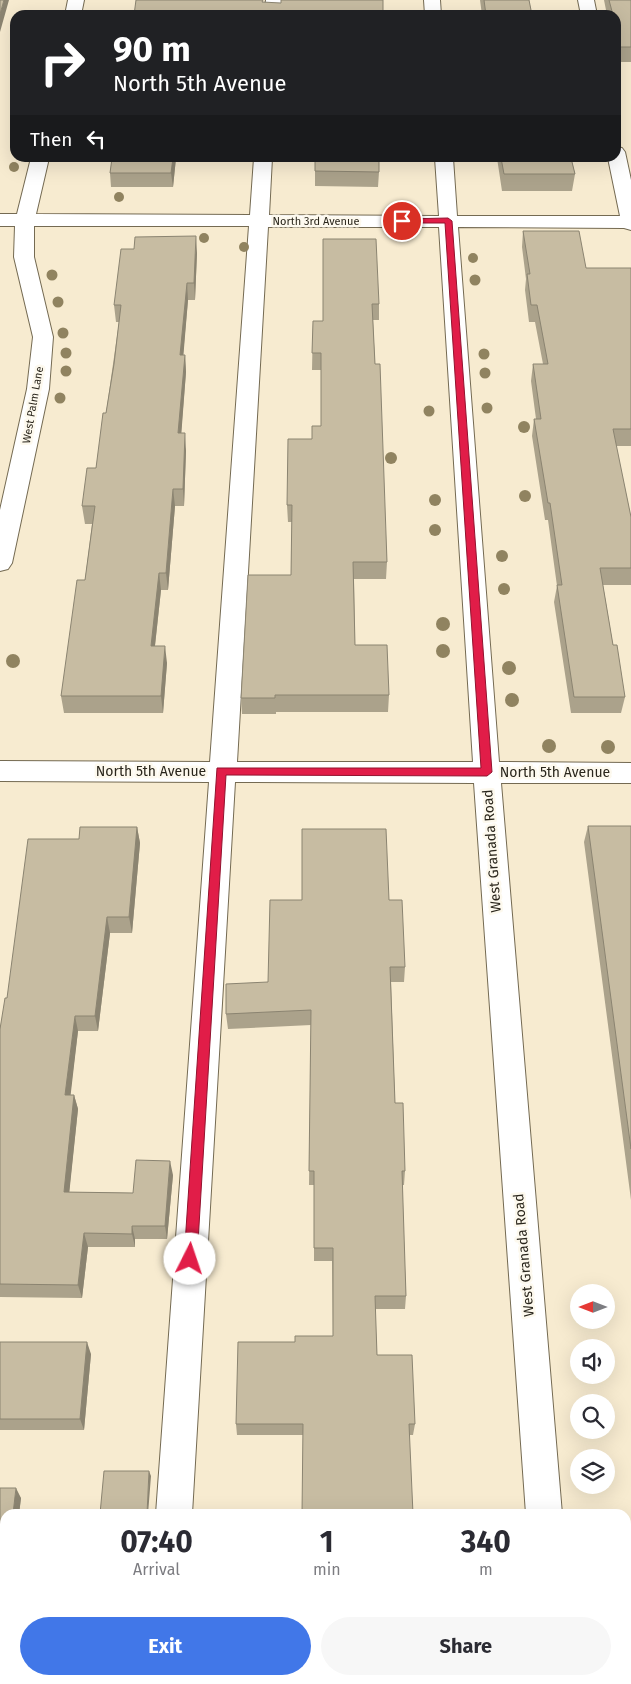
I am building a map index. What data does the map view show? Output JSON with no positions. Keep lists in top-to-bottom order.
{
  "streets": {
    "street": [
      "North 3rd Avenue",
      "West Palm Lane",
      "North 5th Avenue",
      "West Granada Road"
    ]
  },
  "crossings": [
    ["North 3rd Avenue", "West Palm Lane"],
    ["North 3rd Avenue", "West Granada Road"],
    ["North 5th Avenue", "West Granada Road"]
  ],
  "north": "left",
  "page": {
    "turn": ["90 m", "North 5th Avenue"],
    "then": "Then",
    "eta": [
      "07:40",
      "Arrival",
      "1",
      "min",
      "340",
      "m"
    ],
    "buttons": ["Exit", "Share"]
  }
}
